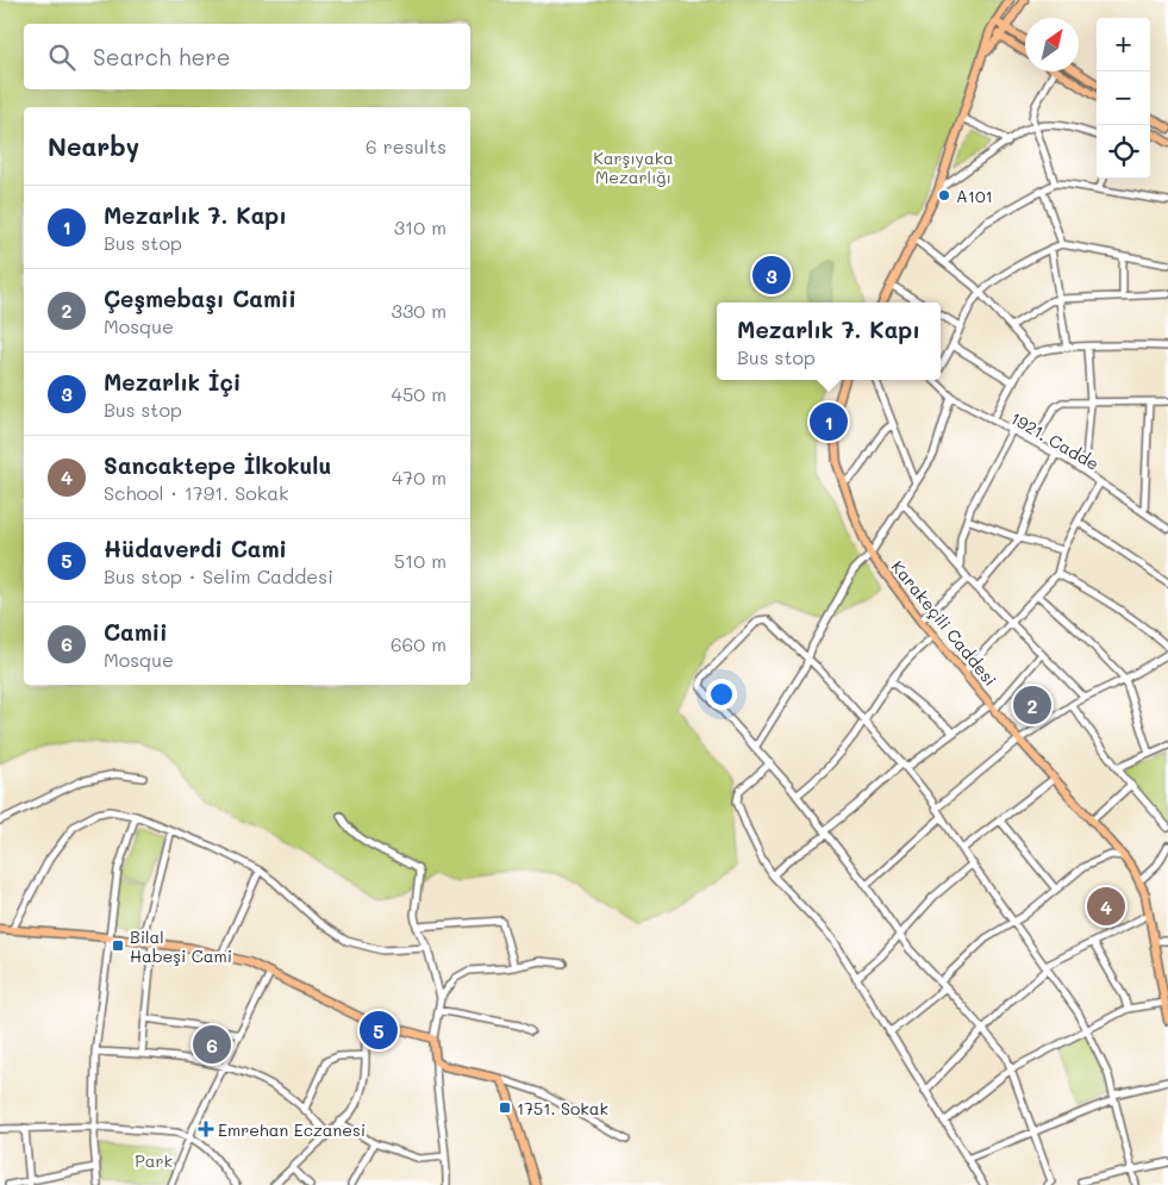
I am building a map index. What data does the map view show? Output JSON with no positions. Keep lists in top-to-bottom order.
{
  "streets": {
    "main road": ["Karakeçili Caddesi"],
    "street": ["1921. Cadde"]
  },
  "parks": ["Karşıyaka Mezarlığı", "Park"],
  "places": {
    "other": ["A101"],
    "transit": ["Bilal Habeşi Cami", "1751. Sokak"],
    "health": ["Emrehan Eczanesi"]
  },
  "north": "top right",
  "page": {
    "map_buttons": ["+", "−"],
    "search": "Search here",
    "heading": ["Nearby", "6 results"],
    "list": [
      {
        "mark": "1",
        "name": "Mezarlık 7. Kapı",
        "note": "Bus stop",
        "value": "310 m"
      },
      {
        "mark": "2",
        "name": "Çeşmebaşı Camii",
        "note": "Mosque",
        "value": "330 m"
      },
      {
        "mark": "3",
        "name": "Mezarlık İçi",
        "note": "Bus stop",
        "value": "450 m"
      },
      {
        "mark": "4",
        "name": "Sancaktepe İlkokulu",
        "note": "School · 1791. Sokak",
        "value": "470 m"
      },
      {
        "mark": "5",
        "name": "Hüdaverdi Cami",
        "note": "Bus stop · Selim Caddesi",
        "value": "510 m"
      },
      {
        "mark": "6",
        "name": "Camii",
        "note": "Mosque",
        "value": "660 m"
      }
    ],
    "pins": [
      "3",
      "1",
      "2",
      "4",
      "5",
      "6"
    ],
    "popup": ["Mezarlık 7. Kapı", "Bus stop"]
  }
}
